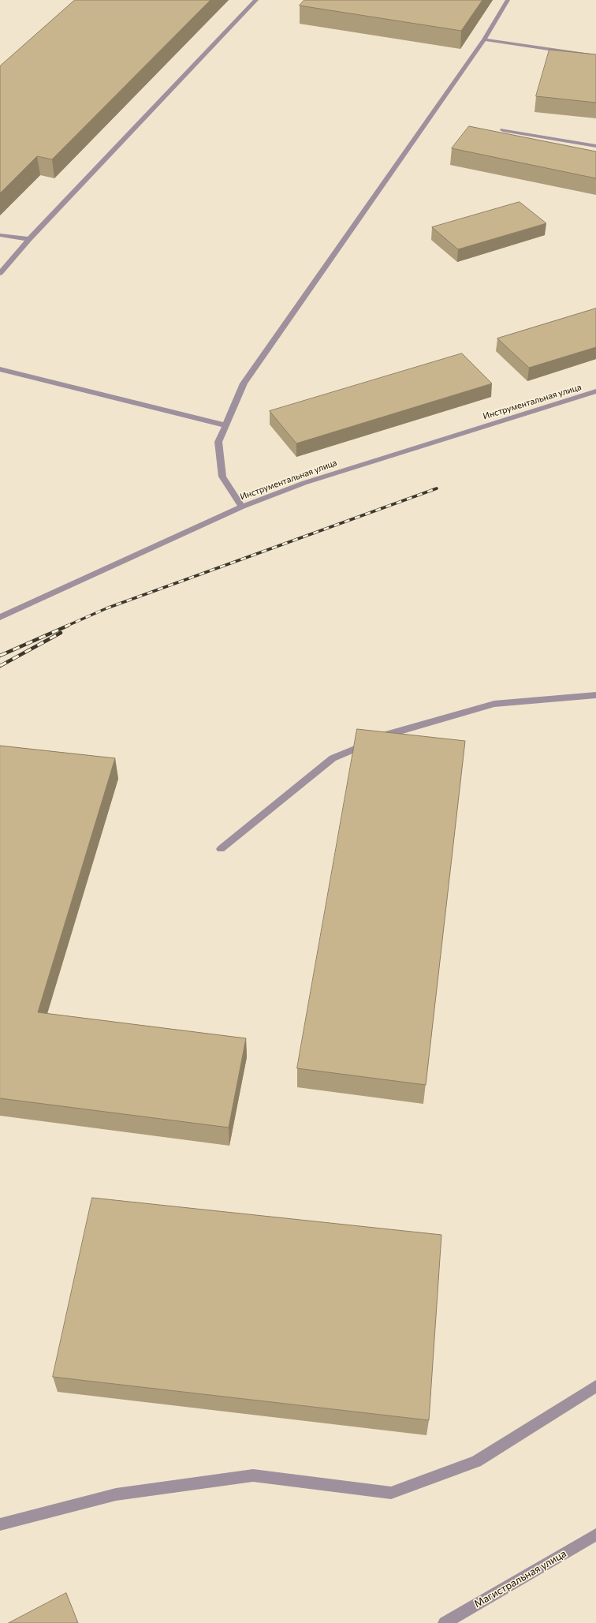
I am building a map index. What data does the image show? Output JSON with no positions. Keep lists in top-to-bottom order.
{
  "streets": {
    "street": ["Инструментальная улица", "Магистральная улица"]
  }
}
